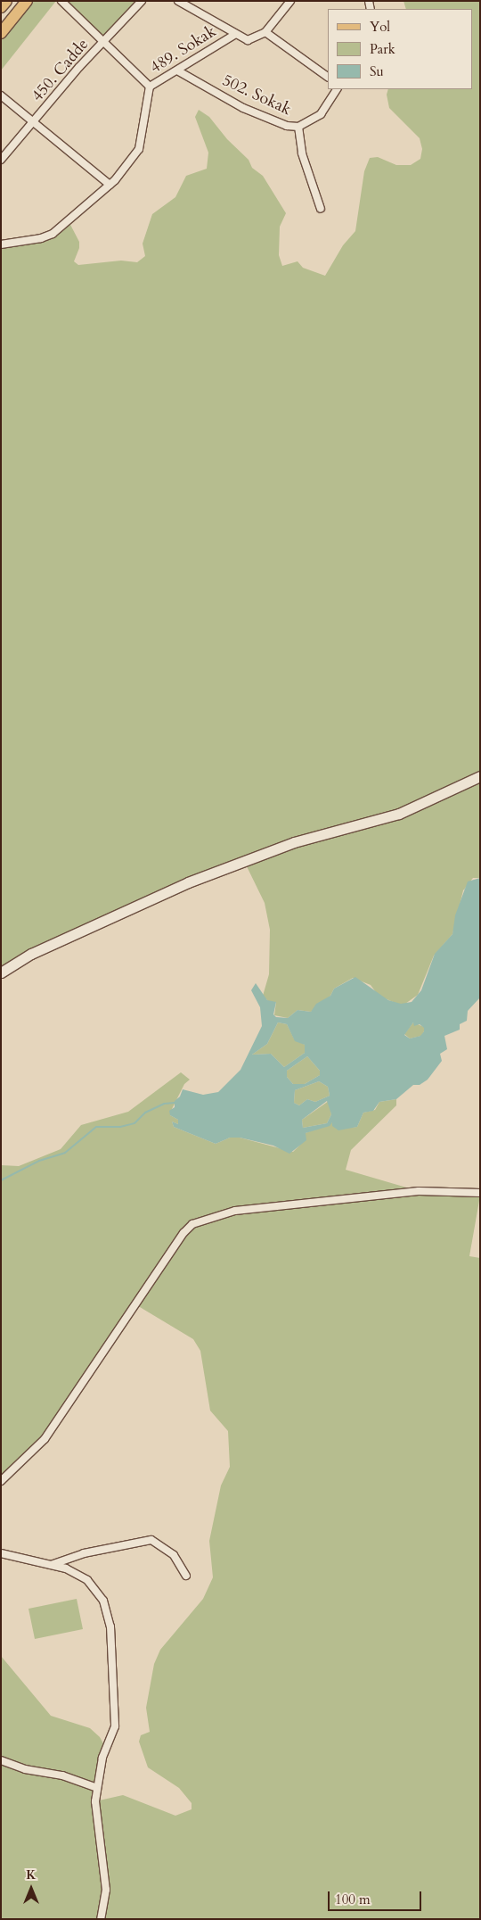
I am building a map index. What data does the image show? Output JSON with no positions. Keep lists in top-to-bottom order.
{
  "streets": {
    "street": ["489. Sokak", "450. Cadde", "502. Sokak"]
  },
  "crossings": [
    ["489. Sokak", "502. Sokak"]
  ],
  "legend": ["Yol", "Park", "Su"],
  "scale_bar": "100 m",
  "north": "top"
}
